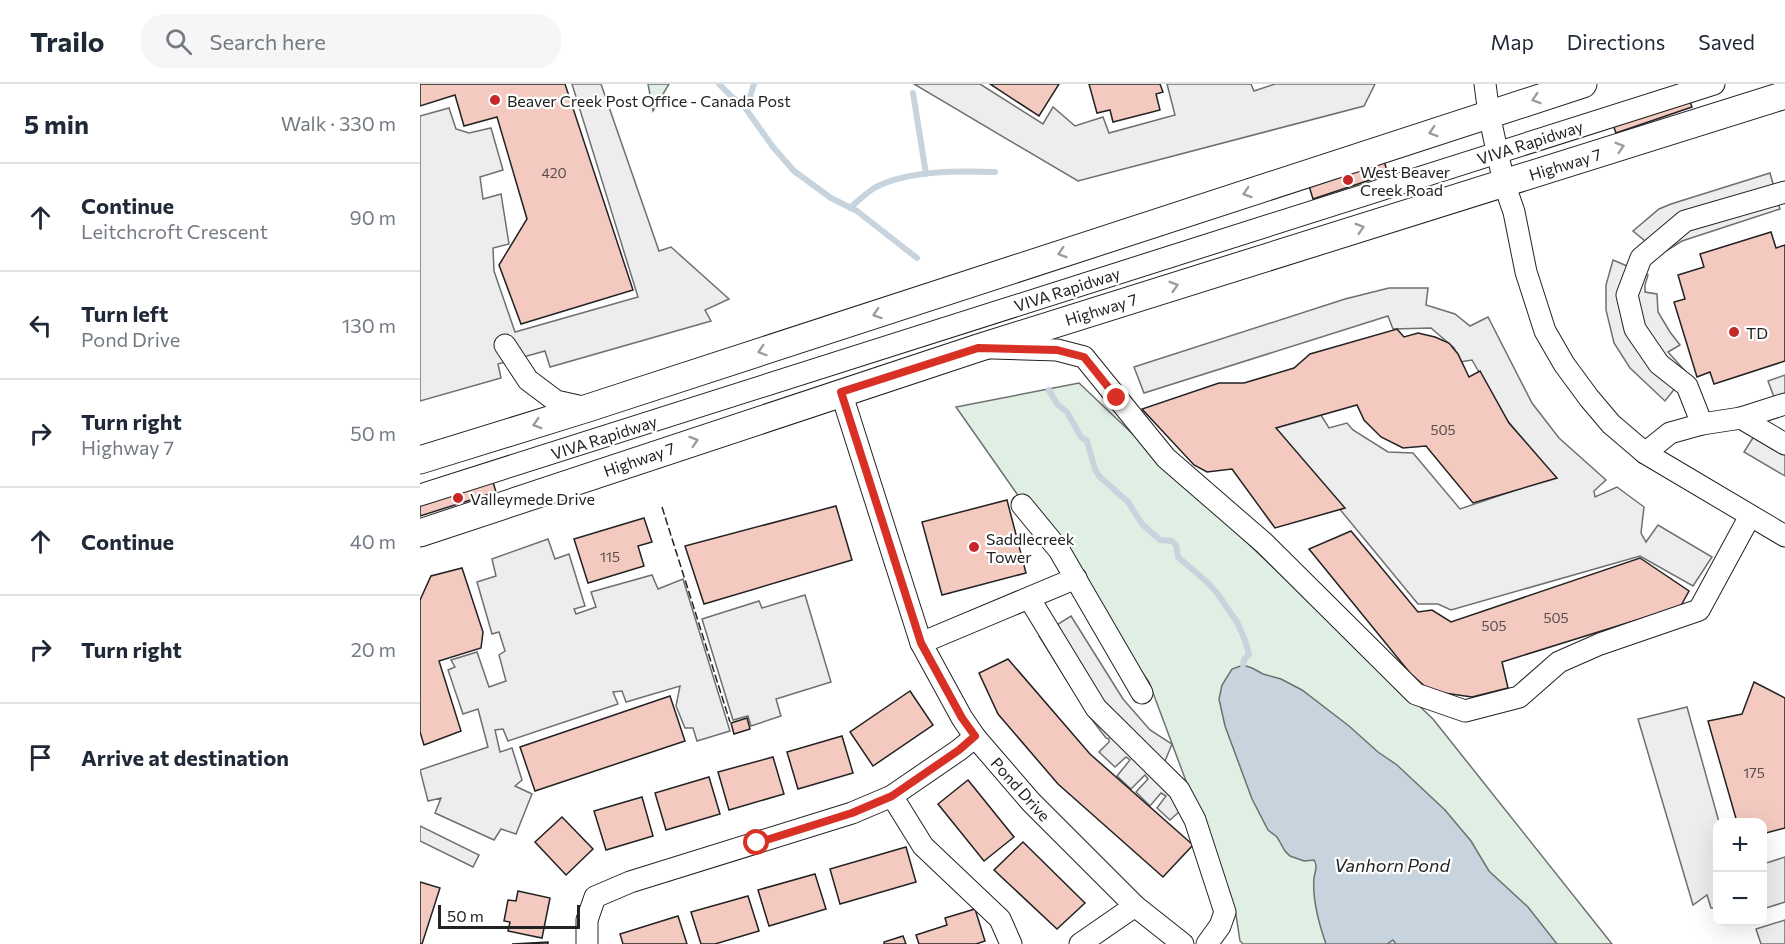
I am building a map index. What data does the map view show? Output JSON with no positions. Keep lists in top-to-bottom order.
{
  "streets": {
    "main road": ["Highway 7"],
    "street": ["VIVA Rapidway", "Pond Drive"]
  },
  "crossings": [
    ["Highway 7", "Pond Drive"]
  ],
  "water": ["Vanhorn Pond"],
  "places": [
    "Beaver Creek Post Office - Canada Post",
    "West Beaver Creek Road",
    "TD",
    "Valleymede Drive",
    "Saddlecreek Tower"
  ],
  "house_numbers": [
    "420",
    "505",
    "115",
    "505",
    "505",
    "175"
  ],
  "scale_bar": "50 m",
  "page": {
    "header": "Trailo",
    "search": "Search here",
    "nav": ["Map", "Directions", "Saved"],
    "heading": ["5 min", "Walk · 330 m"],
    "list": [
      ["Continue", "Leitchcroft Crescent", "90 m"],
      ["Turn left", "Pond Drive", "130 m"],
      ["Turn right", "Highway 7", "50 m"],
      ["Continue", "40 m"],
      ["Turn right", "20 m"],
      "Arrive at destination"
    ],
    "map_buttons": ["+", "−"],
    "scale": "50 m"
  }
}
